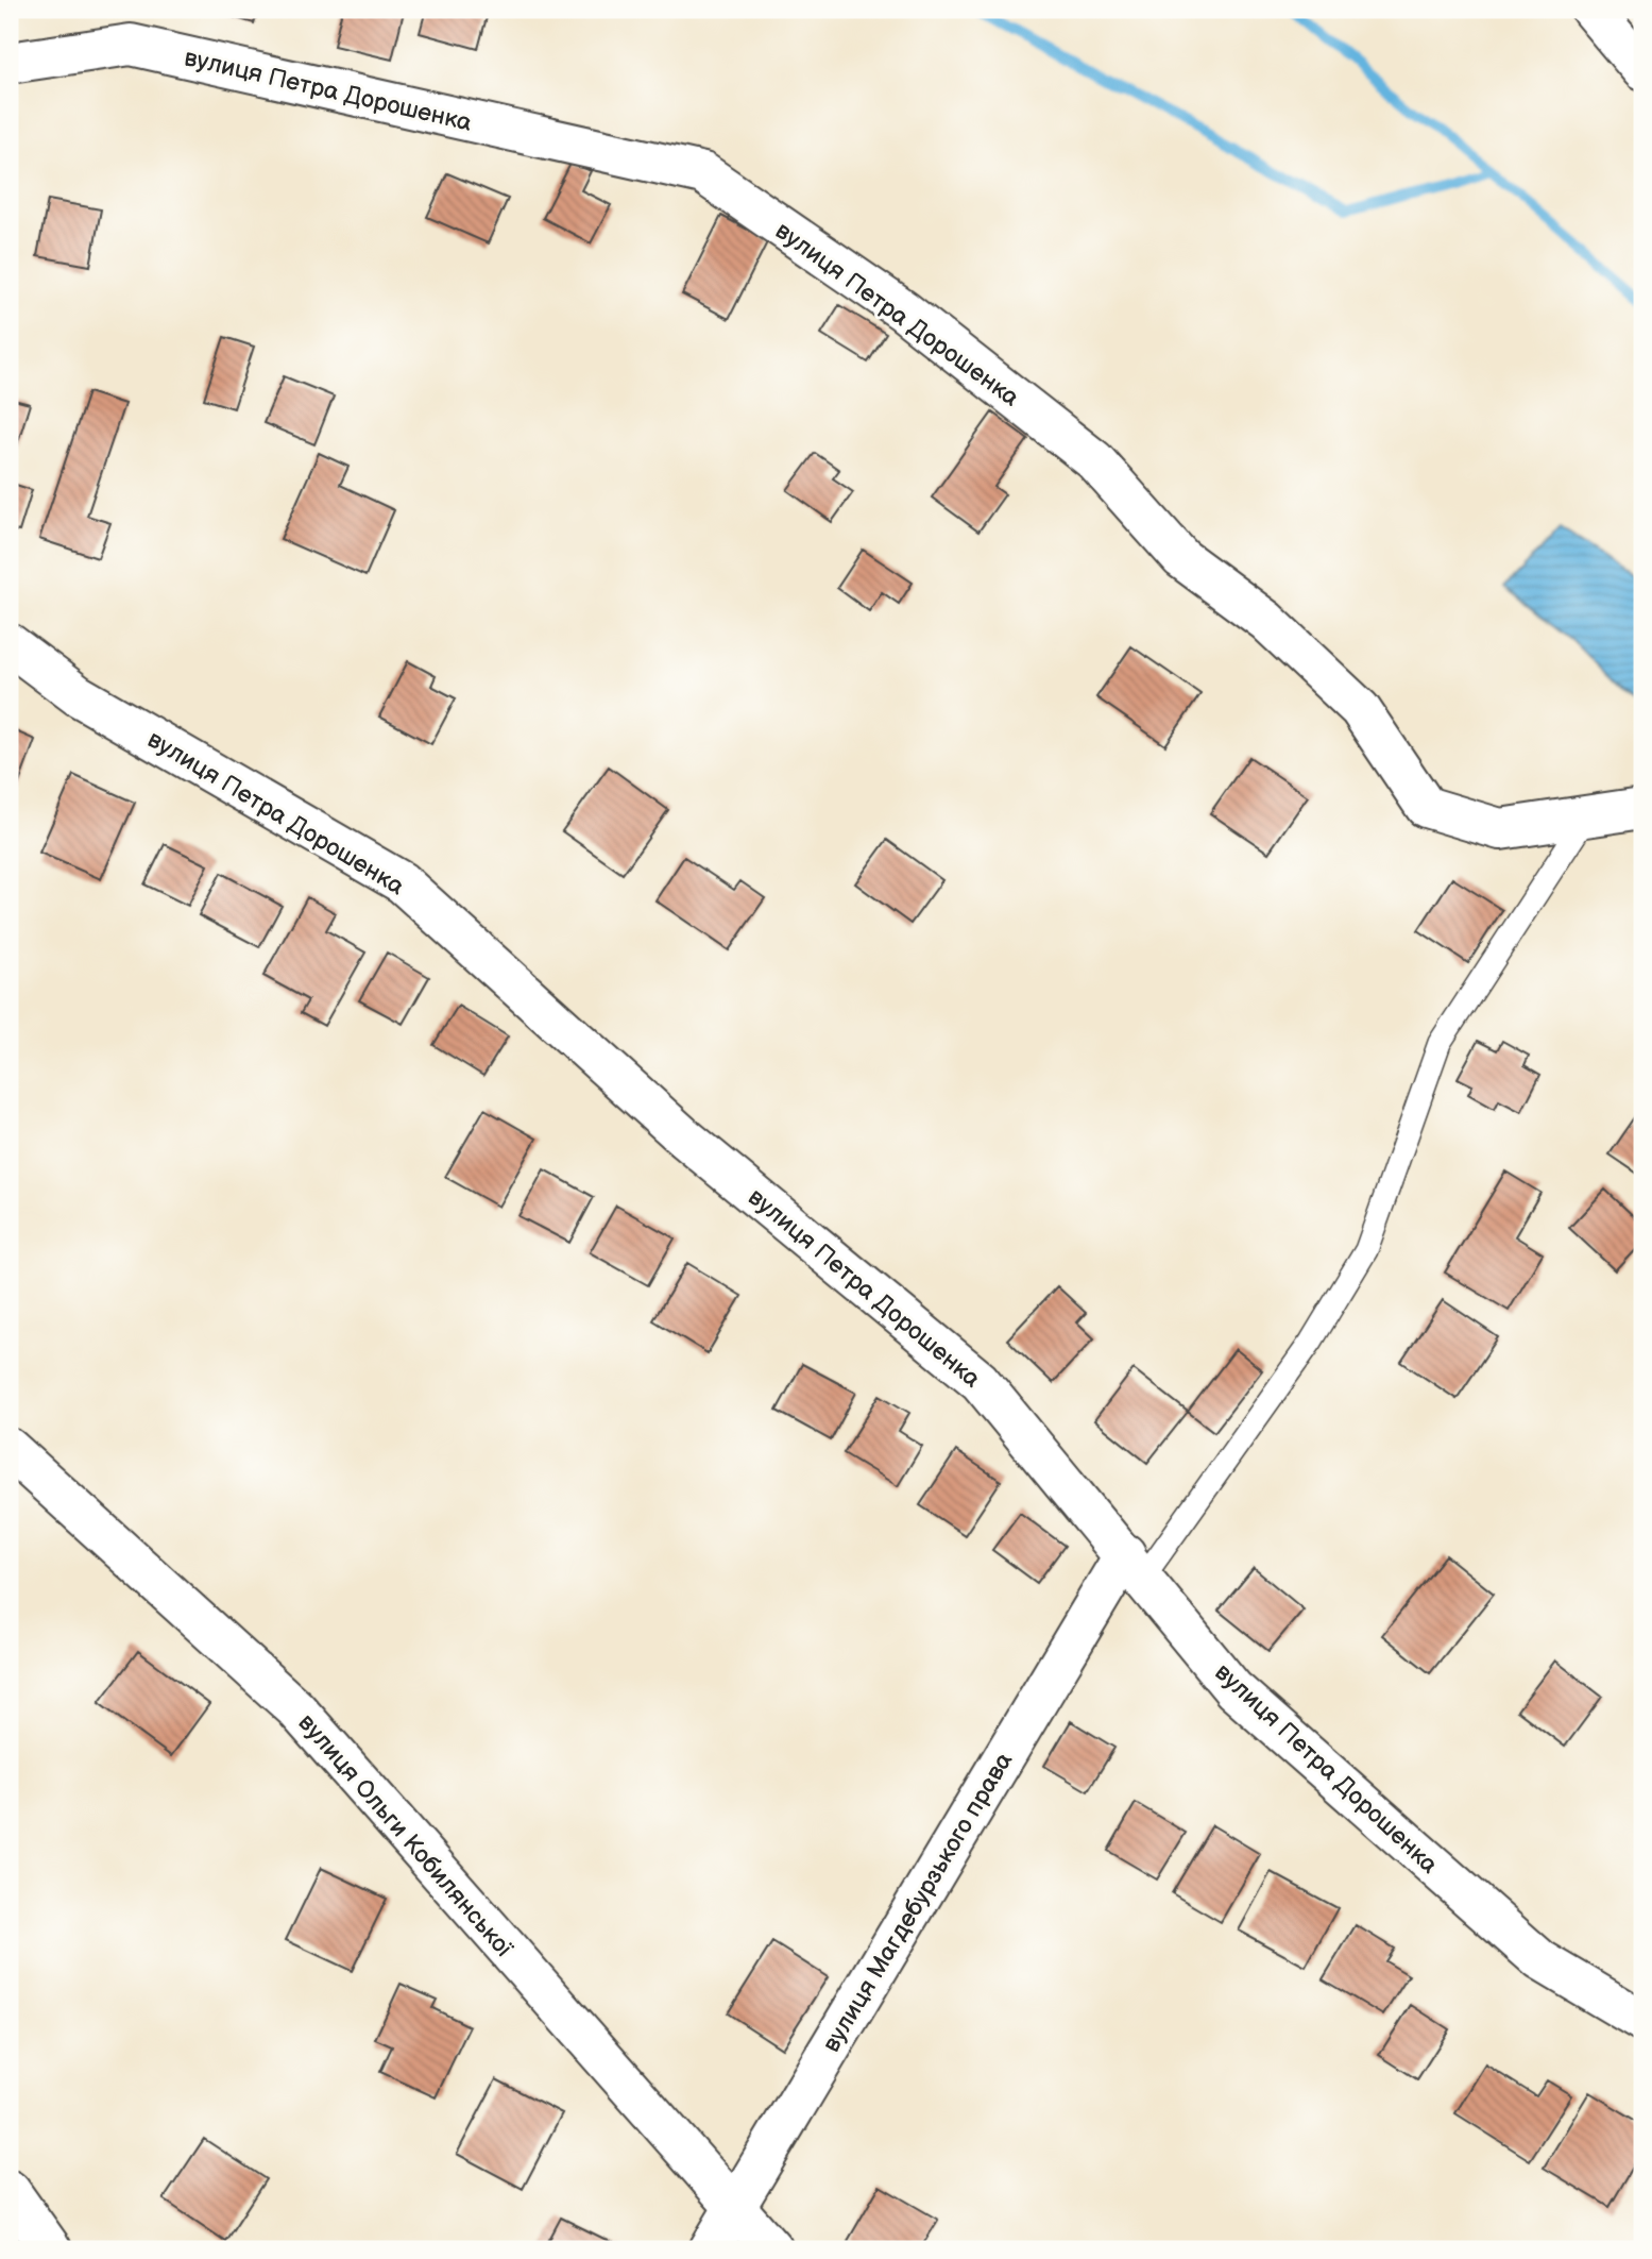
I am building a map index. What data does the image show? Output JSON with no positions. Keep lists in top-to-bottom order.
{
  "streets": {
    "street": ["вулиця Петра Дорошенка", "вулиця Ольги Кобилянської", "вулиця Магдебурзького права"]
  },
  "crossings": [
    ["вулиця Петра Дорошенка", "вулиця Магдебурзького права"],
    ["вулиця Ольги Кобилянської", "вулиця Магдебурзького права"]
  ]
}
